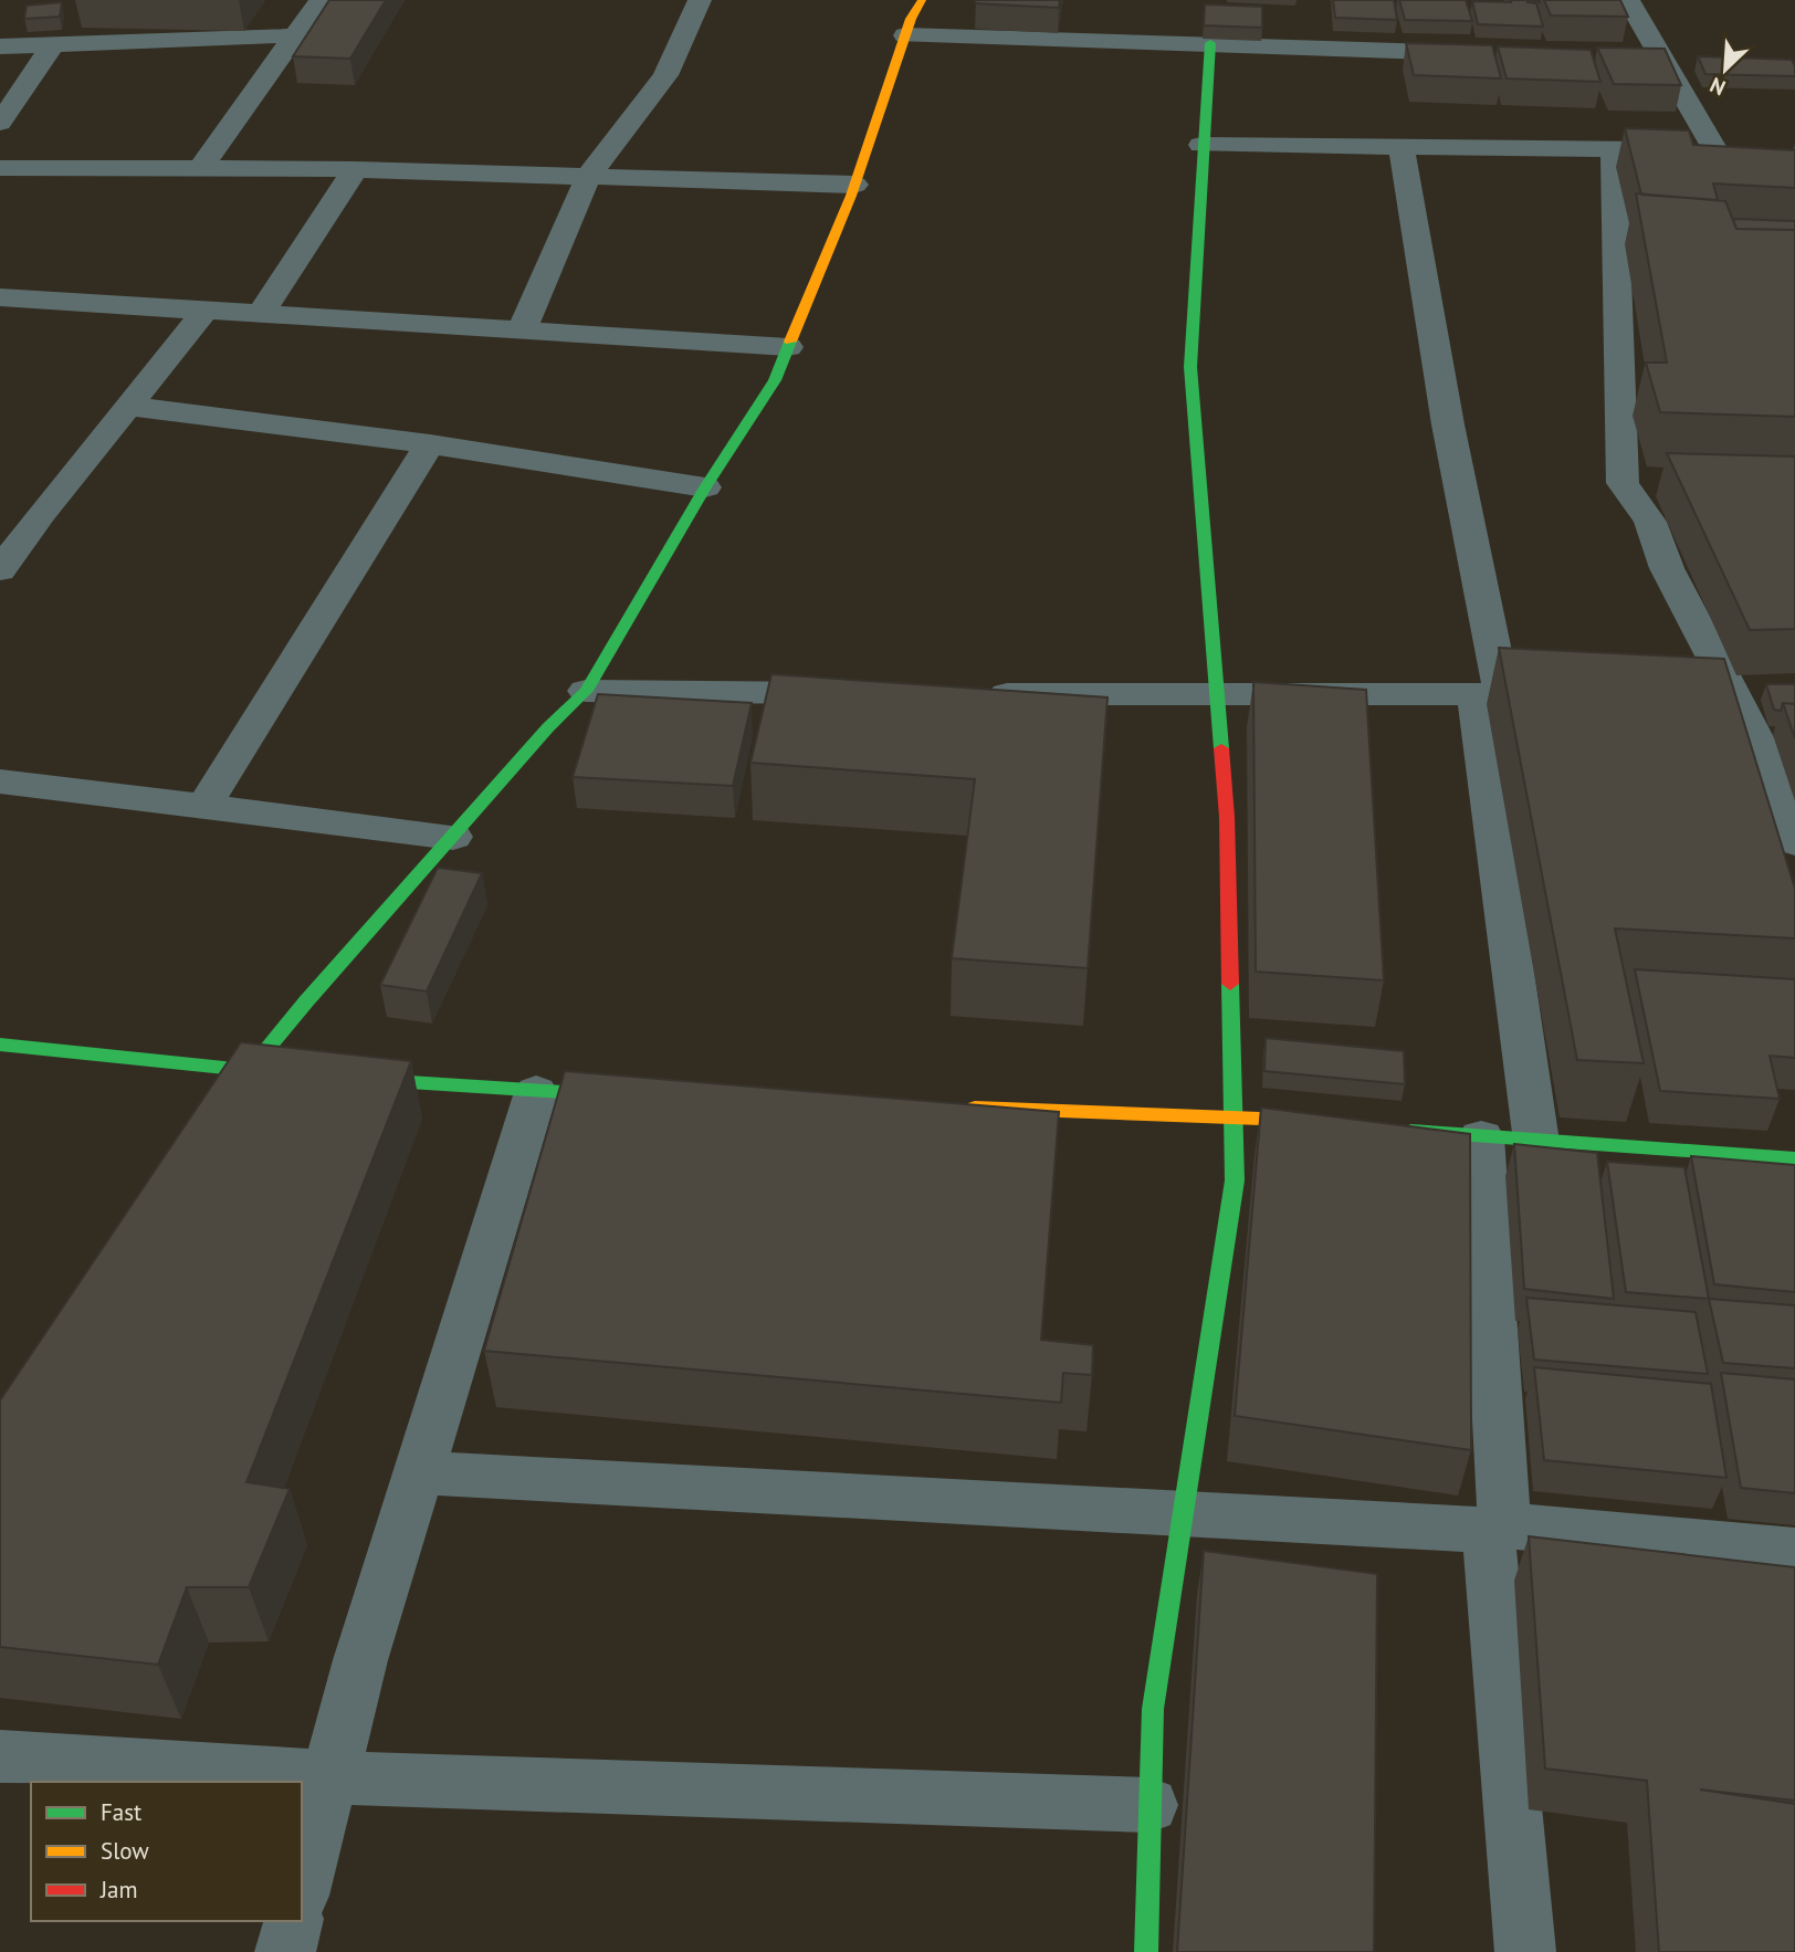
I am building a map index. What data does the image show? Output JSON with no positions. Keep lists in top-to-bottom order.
{
  "legend": ["Fast", "Slow", "Jam"],
  "north": "bottom left"
}
